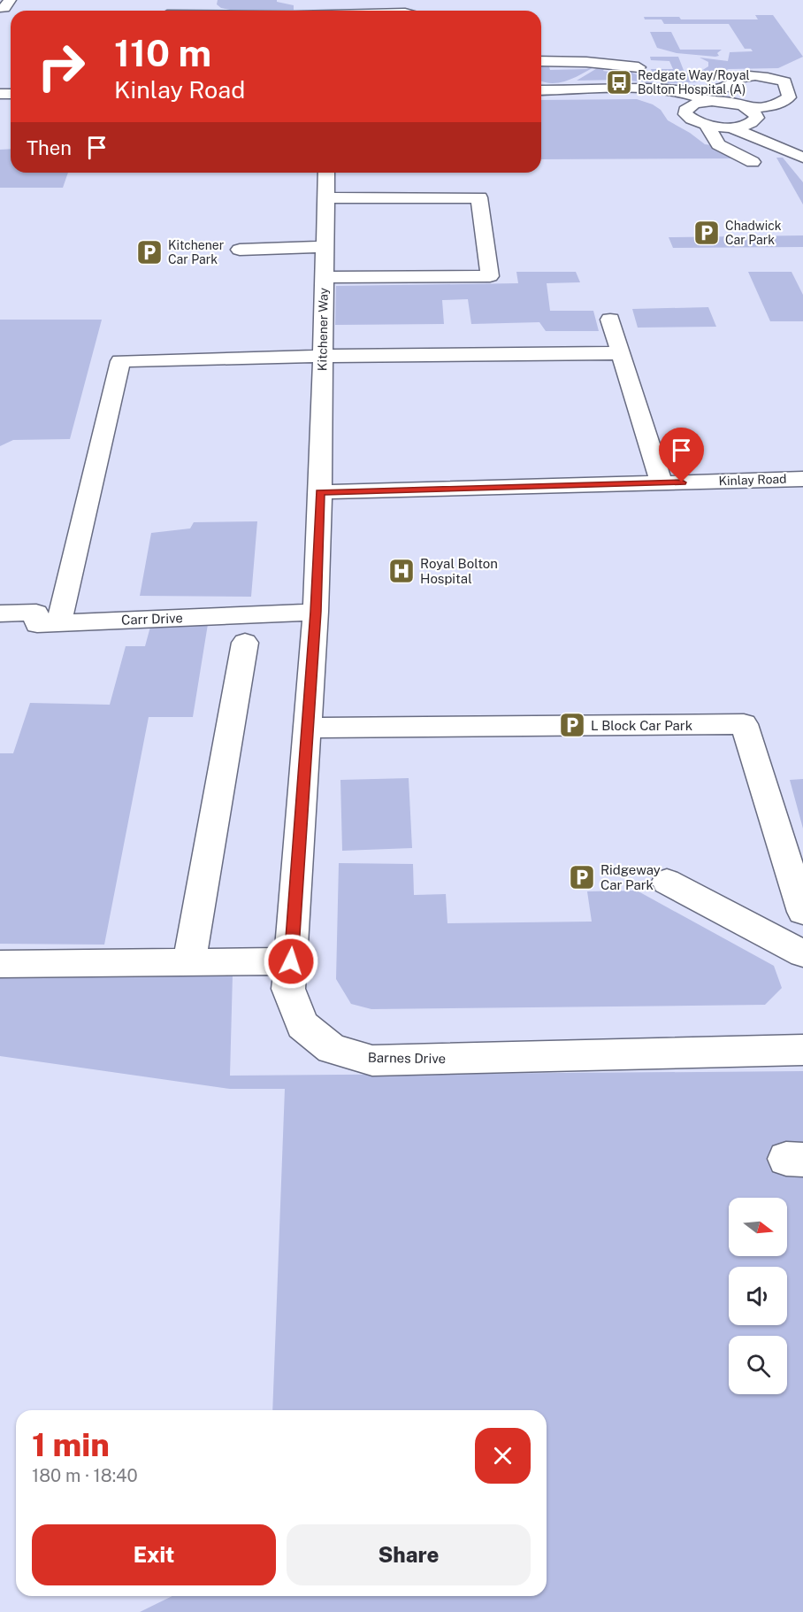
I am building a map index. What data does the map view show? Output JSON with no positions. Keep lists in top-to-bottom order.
{
  "streets": {
    "street": [
      "Kitchener Way",
      "Kinlay Road",
      "Carr Drive",
      "Barnes Drive"
    ]
  },
  "crossings": [
    ["Kitchener Way", "Kinlay Road"],
    ["Kitchener Way", "Barnes Drive"],
    ["Kinlay Road", "Barnes Drive"],
    ["Carr Drive", "Barnes Drive"]
  ],
  "places": {
    "bus stop": ["Redgate Way/Royal Bolton Hospital (A)"],
    "parking": [
      "Chadwick Car Park",
      "Kitchener Car Park",
      "L Block Car Park",
      "Ridgeway Car Park"
    ],
    "hospital": ["Royal Bolton Hospital"]
  },
  "north": "right",
  "page": {
    "turn": ["110 m", "Kinlay Road"],
    "then": "Then",
    "heading": ["1 min", "180 m · 18:40"],
    "buttons": ["Exit", "Share"]
  }
}
